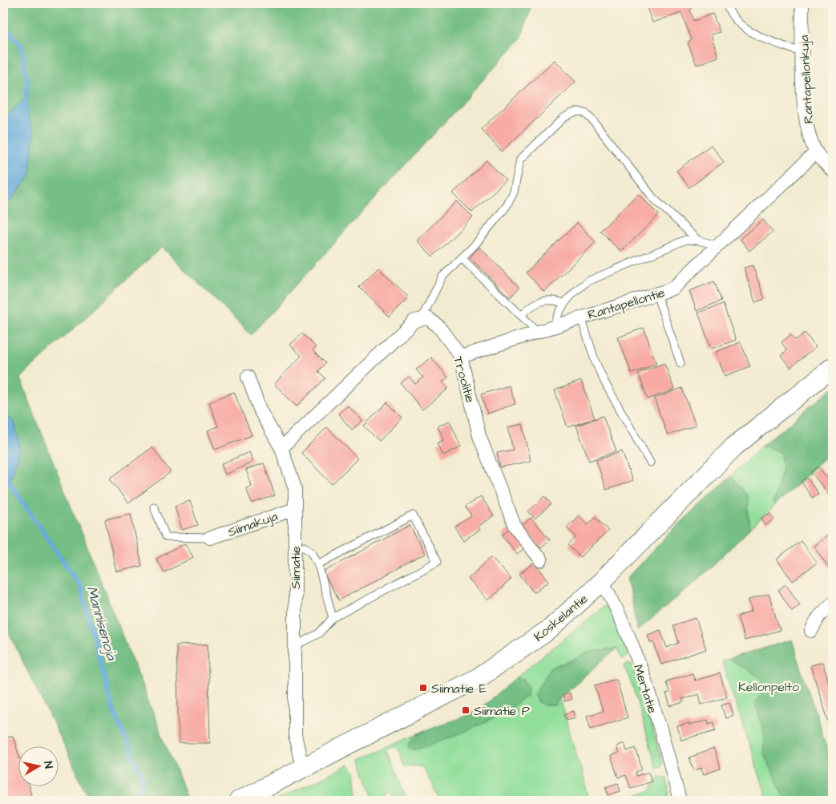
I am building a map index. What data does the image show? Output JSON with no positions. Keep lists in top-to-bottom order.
{
  "streets": {
    "main road": ["Koskelantie"],
    "street": [
      "Rantapellonkuja",
      "Rantapellontie",
      "Troolitie",
      "Siimakuja",
      "Siimatie",
      "Mertatie"
    ]
  },
  "crossings": [
    ["Rantapellonkuja", "Rantapellontie"],
    ["Rantapellontie", "Troolitie"],
    ["Siimakuja", "Siimatie"],
    ["Siimatie", "Koskelantie"],
    ["Koskelantie", "Mertatie"]
  ],
  "water": ["Mannisenoja"],
  "parks": ["Kellonpelto"],
  "places": {
    "transit": ["Siimatie E", "Siimatie P"]
  },
  "north": "right"
}
